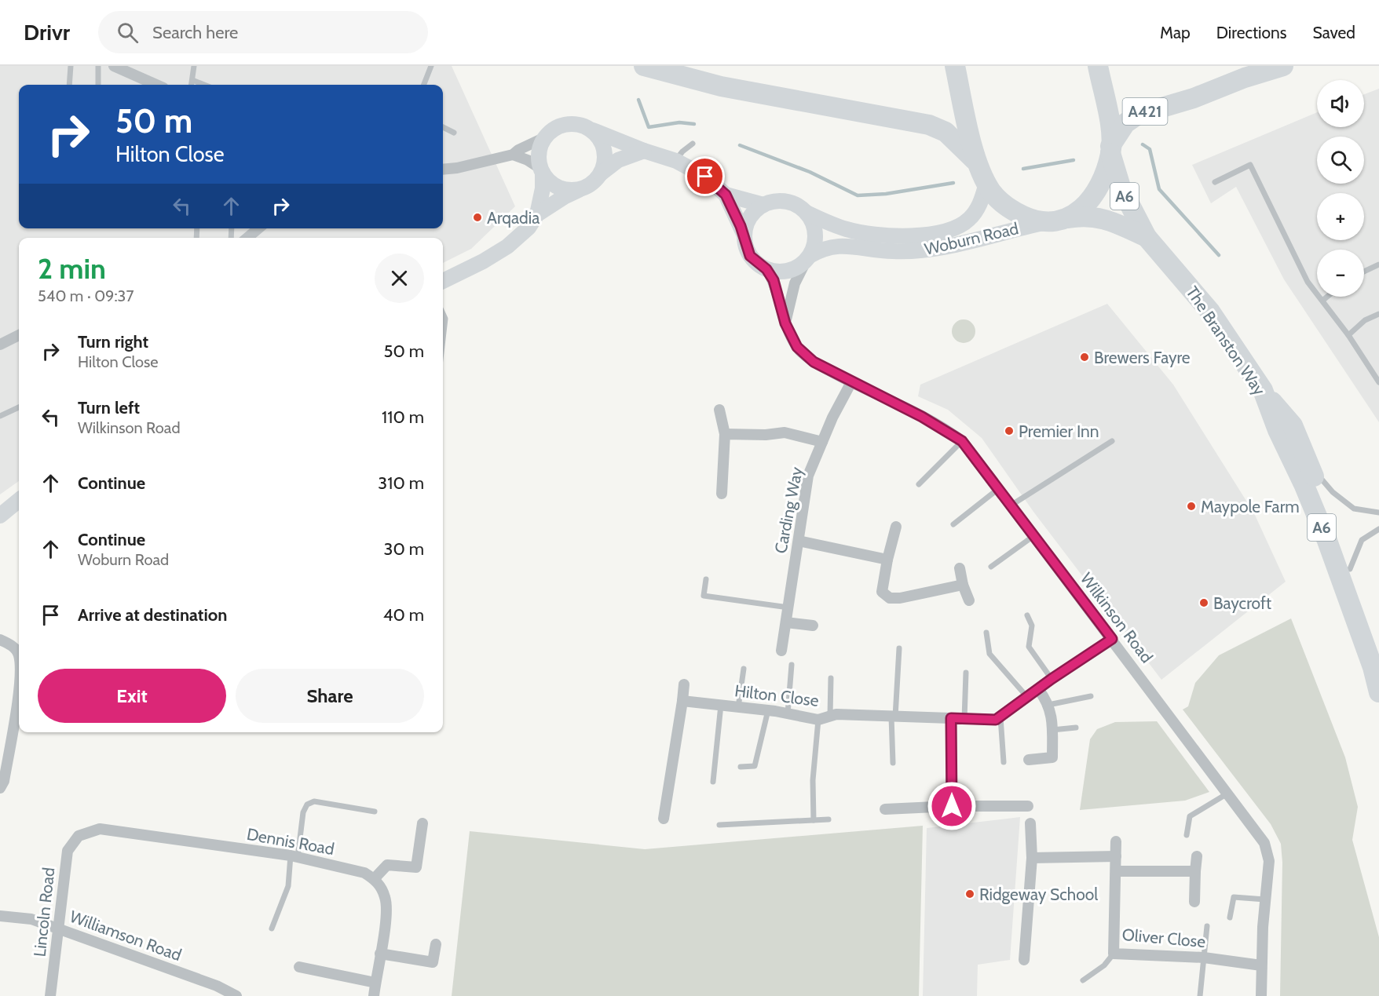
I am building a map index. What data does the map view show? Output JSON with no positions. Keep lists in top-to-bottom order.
{
  "streets": {
    "highway": ["A421", "A6", "The Branston Way"],
    "main road": ["Woburn Road"],
    "street": [
      "Carding Way",
      "Wilkinson Road",
      "Hilton Close",
      "Dennis Road",
      "Lincoln Road",
      "Williamson Road",
      "Oliver Close"
    ]
  },
  "crossings": [
    ["A421", "The Branston Way"],
    ["Woburn Road", "The Branston Way"],
    ["Woburn Road", "Wilkinson Road"],
    ["Carding Way", "Wilkinson Road"],
    ["Wilkinson Road", "Hilton Close"],
    ["Wilkinson Road", "Oliver Close"],
    ["Dennis Road", "Lincoln Road"],
    ["Lincoln Road", "Williamson Road"]
  ],
  "places": [
    "Arqadia",
    "Brewers Fayre",
    "Premier Inn",
    "Maypole Farm",
    "Baycroft",
    "Ridgeway School"
  ],
  "page": {
    "header": "Drivr",
    "search": "Search here",
    "nav": ["Map", "Directions", "Saved"],
    "map_buttons": ["+", "−"],
    "turn": ["50 m", "Hilton Close"],
    "heading": ["2 min", "540 m · 09:37"],
    "list": [
      {
        "name": "Turn right",
        "note": "Hilton Close",
        "value": "50 m"
      },
      {
        "name": "Turn left",
        "note": "Wilkinson Road",
        "value": "110 m"
      },
      {
        "name": "Continue",
        "value": "310 m"
      },
      {
        "name": "Continue",
        "note": "Woburn Road",
        "value": "30 m"
      },
      {
        "name": "Arrive at destination",
        "value": "40 m"
      }
    ],
    "buttons": ["Exit", "Share"]
  }
}
